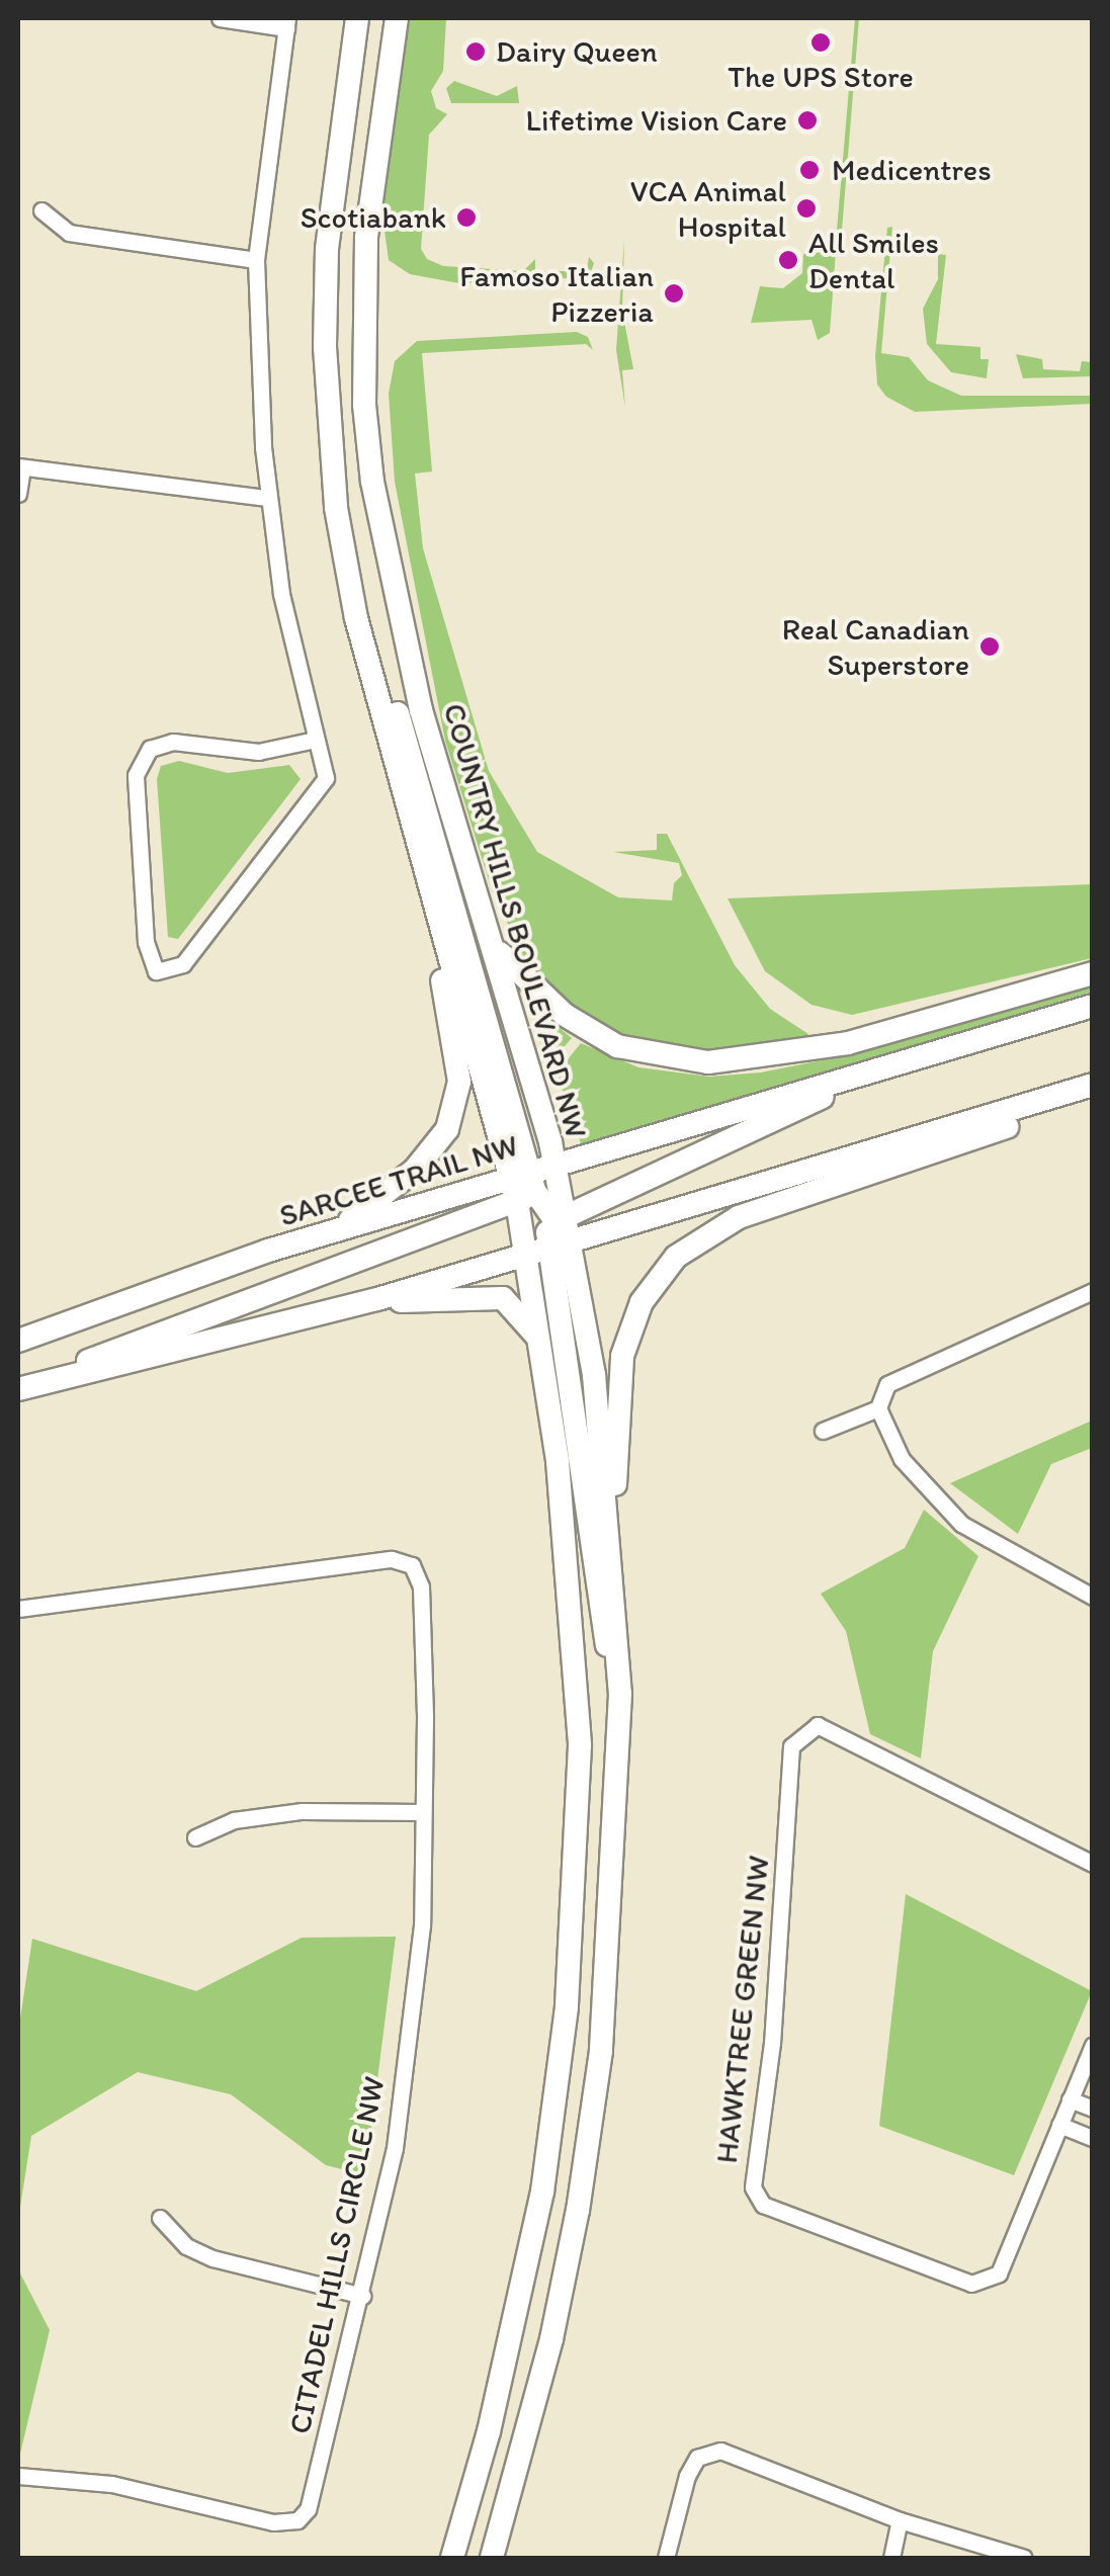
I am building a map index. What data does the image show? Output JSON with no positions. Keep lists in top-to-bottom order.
{
  "streets": {
    "main road": ["COUNTRY HILLS BOULEVARD NW", "SARCEE TRAIL NW"],
    "street": ["HAWKTREE GREEN NW", "CITADEL HILLS CIRCLE NW"]
  },
  "crossings": [
    ["COUNTRY HILLS BOULEVARD NW", "SARCEE TRAIL NW"]
  ],
  "places": [
    "The UPS Store",
    "Dairy Queen",
    "Lifetime Vision Care",
    "Medicentres",
    "VCA Animal Hospital",
    "Scotiabank",
    "All Smiles Dental",
    "Famoso Italian Pizzeria",
    "Real Canadian Superstore"
  ]
}
